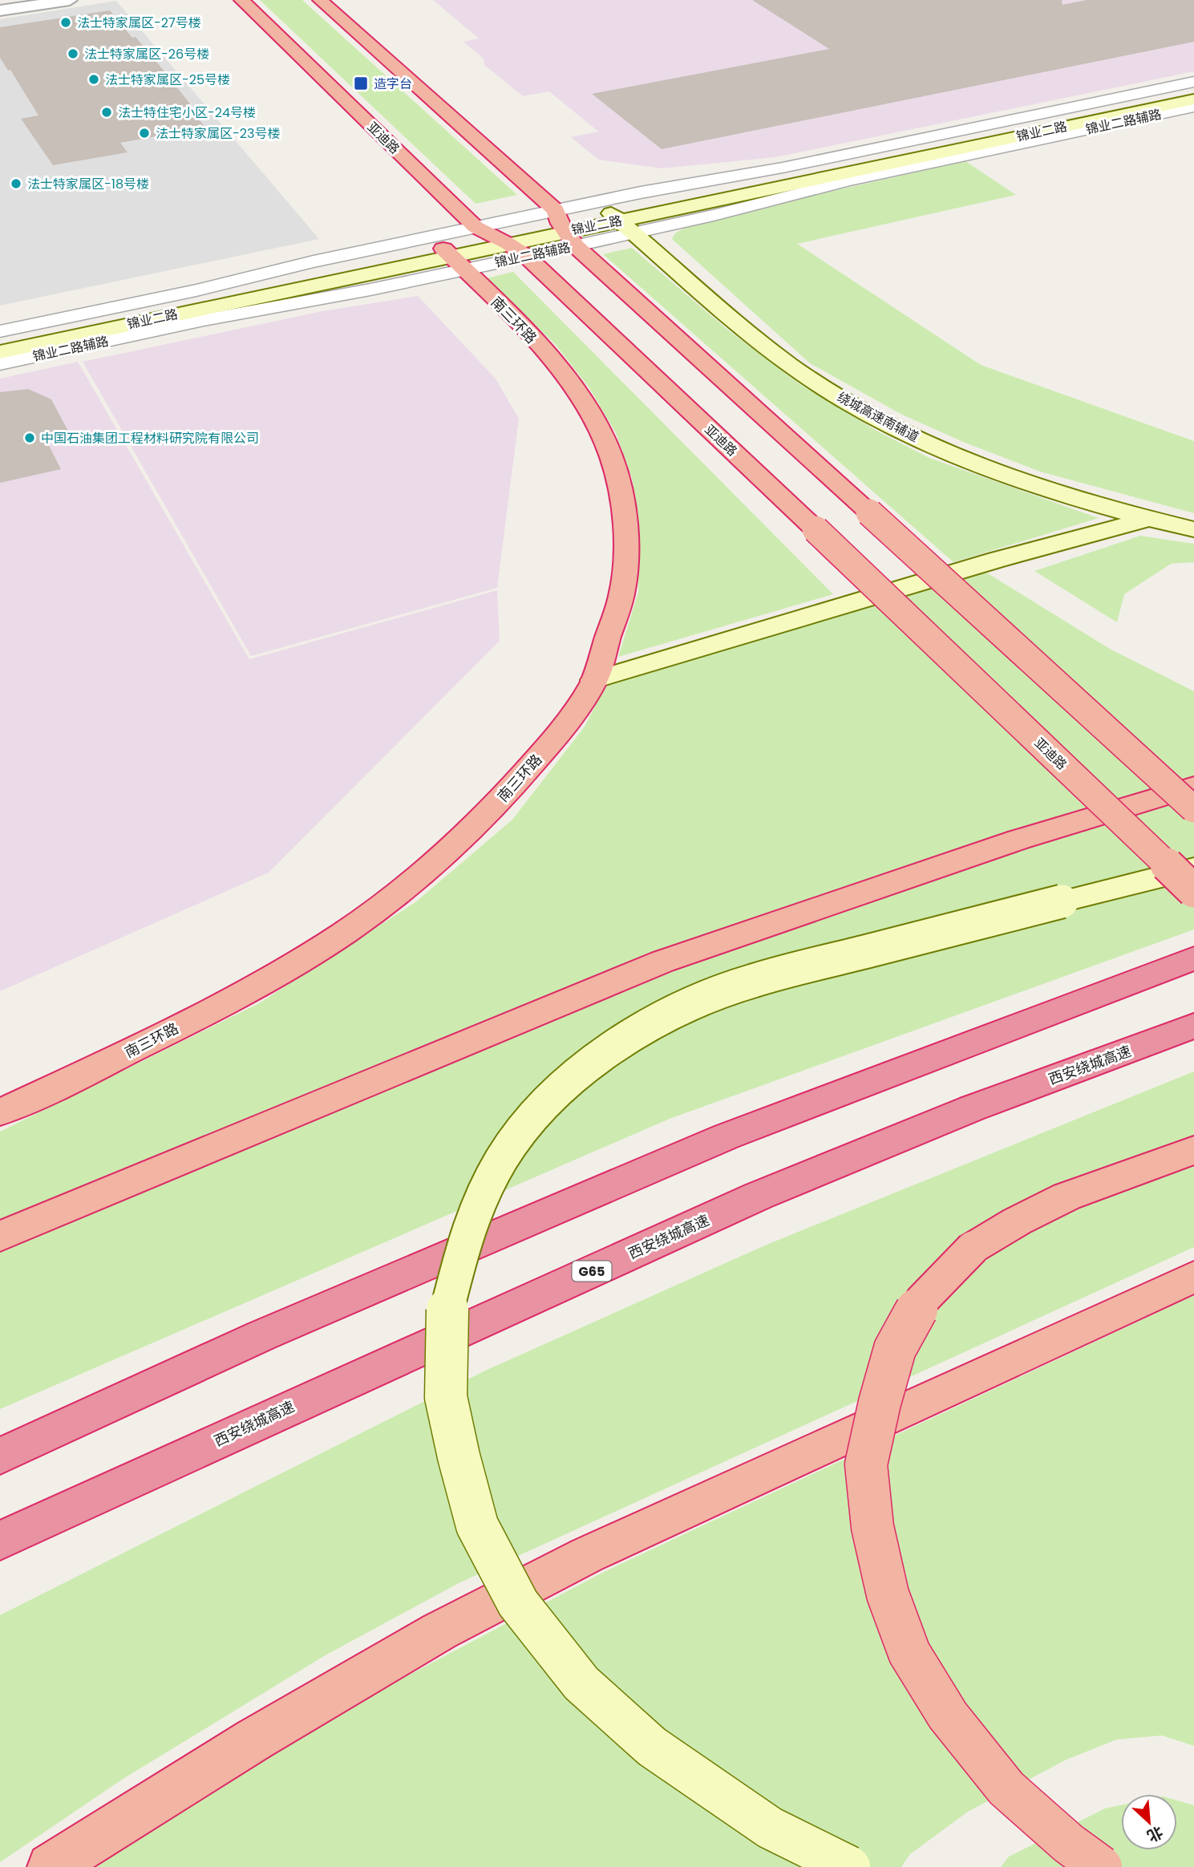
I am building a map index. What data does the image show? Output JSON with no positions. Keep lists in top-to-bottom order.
{
  "streets": {
    "highway": [
      "亚迪路",
      "南三环路",
      "西安绕城高速",
      "G65"
    ],
    "main road": ["锦业二路", "绕城高速南辅道"],
    "street": ["锦业二路辅路"]
  },
  "crossings": [
    ["锦业二路辅路", "锦业二路"],
    ["锦业二路辅路", "亚迪路"],
    ["锦业二路辅路", "南三环路"],
    ["锦业二路辅路", "绕城高速南辅道"],
    ["锦业二路", "亚迪路"],
    ["锦业二路", "南三环路"],
    ["锦业二路", "绕城高速南辅道"]
  ],
  "places": {
    "other": [
      "法士特家属区-27号楼",
      "法士特家属区-26号楼",
      "法士特家属区-25号楼",
      "法士特住宅小区-24号楼",
      "法士特家属区-23号楼",
      "法士特家属区-18号楼",
      "中国石油集团工程材料研究院有限公司"
    ],
    "transit": ["造字台"]
  },
  "north": "bottom right"
}
